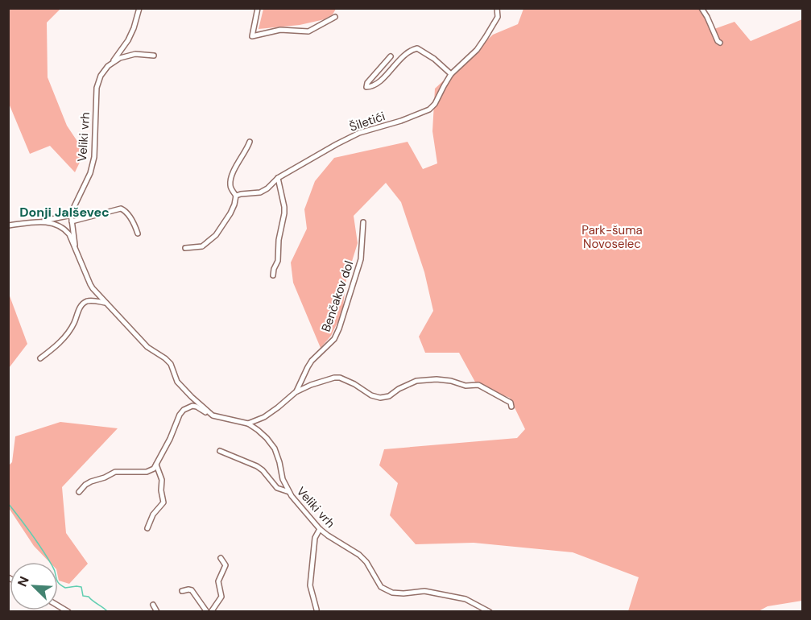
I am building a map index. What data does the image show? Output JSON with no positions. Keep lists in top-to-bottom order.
{
  "streets": {
    "street": ["Šiletići", "Veliki vrh", "Benčakov dol"]
  },
  "districts": ["Donji Jalševec"],
  "parks": ["Park-šuma Novoselec"],
  "north": "top left"
}
